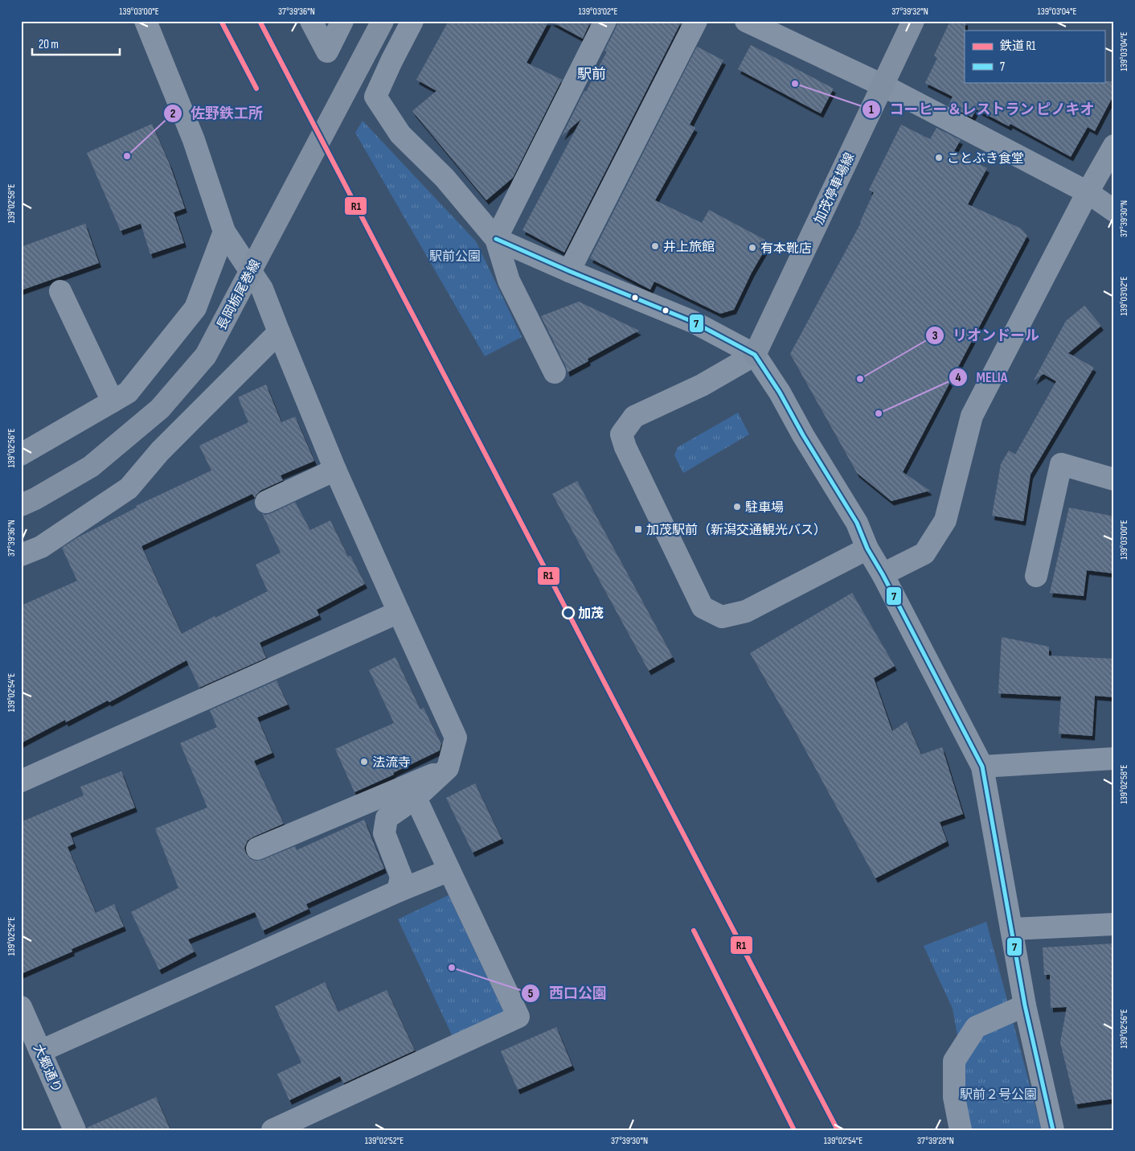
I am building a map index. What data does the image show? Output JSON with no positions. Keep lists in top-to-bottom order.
{
  "streets": {
    "main road": ["加茂停車場線", "長岡栃尾巻線"],
    "street": ["大郷通り"]
  },
  "districts": ["駅前"],
  "parks": ["駅前公園", "駅前２号公園"],
  "places": {
    "other": [
      "コーヒー＆レストラン ピノキオ",
      "佐野鉄工所",
      "ことぶき食堂",
      "井上旅館",
      "有本靴店",
      "リオンドール",
      "MELIA",
      "駐車場",
      "加茂",
      "法流寺",
      "西口公園"
    ],
    "transit": ["加茂駅前（新潟交通観光バス）"]
  },
  "lines": ["rail line R1", "transit line 7"],
  "legend": ["鉄道 R1", "7"],
  "scale_bar": "20 m",
  "coordinates": [
    "139°03'00\"E",
    "37°39'36\"N",
    "139°03'02\"E",
    "37°39'32\"N",
    "139°03'04\"E",
    "139°02'58\"E",
    "37°39'30\"N",
    "139°02'56\"E",
    "139°02'54\"E",
    "139°02'52\"E",
    "37°39'28\"N"
  ]
}
